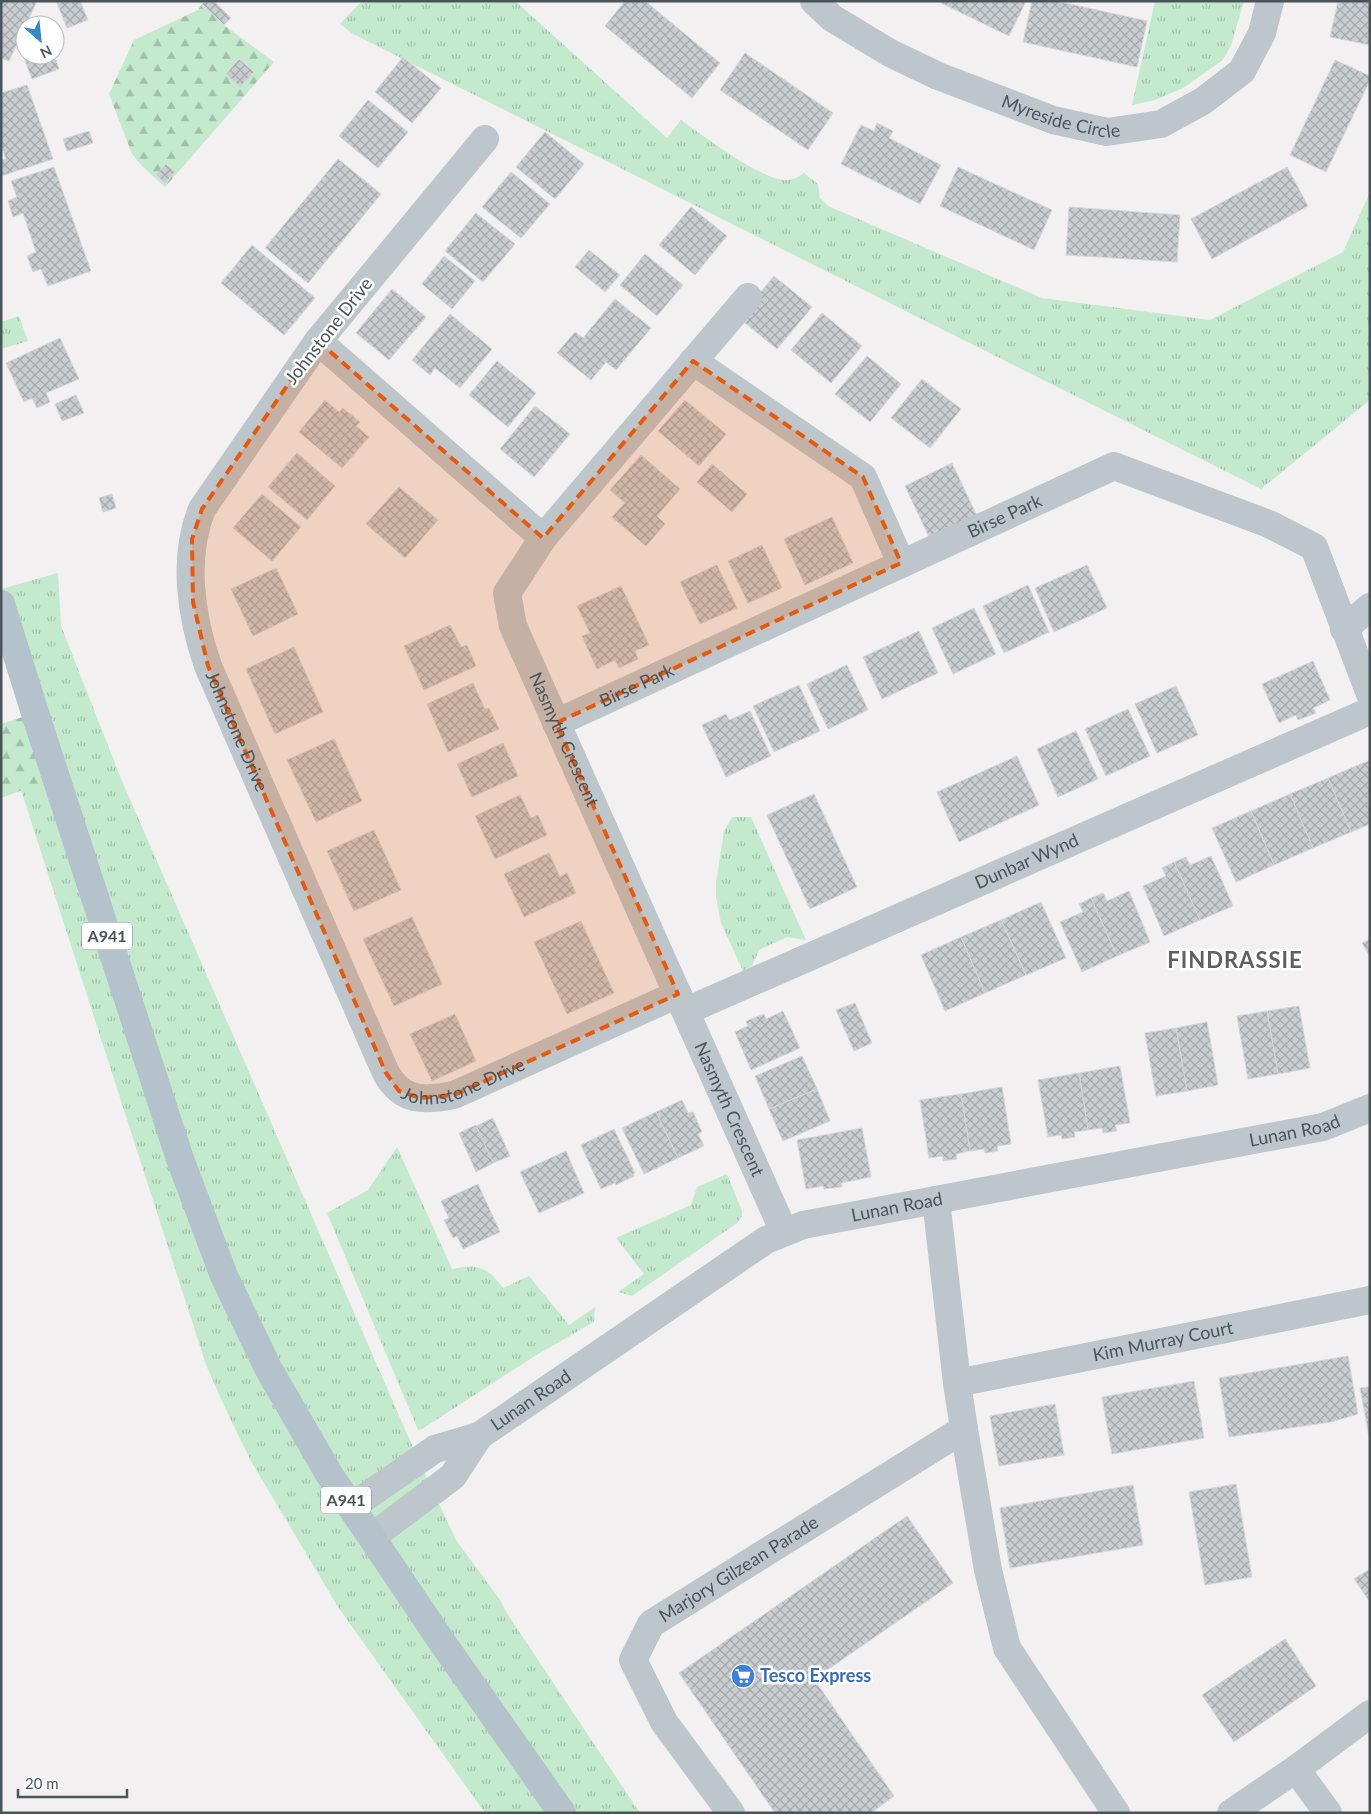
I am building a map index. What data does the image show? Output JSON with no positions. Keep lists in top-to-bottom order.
{
  "streets": {
    "main road": ["A941"],
    "street": [
      "Myreside Circle",
      "Johnstone Drive",
      "Birse Park",
      "Nasmyth Crescent",
      "Dunbar Wynd",
      "Lunan Road",
      "Kim Murray Court",
      "Marjory Gilzean Parade"
    ]
  },
  "crossings": [
    ["Johnstone Drive", "Nasmyth Crescent"],
    ["Johnstone Drive", "Dunbar Wynd"],
    ["Birse Park", "Nasmyth Crescent"],
    ["Nasmyth Crescent", "Dunbar Wynd"],
    ["Nasmyth Crescent", "Lunan Road"]
  ],
  "districts": ["FINDRASSIE"],
  "places": {
    "supermarket": ["Tesco Express"]
  },
  "scale_bar": "20 m",
  "north": "bottom right"
}
